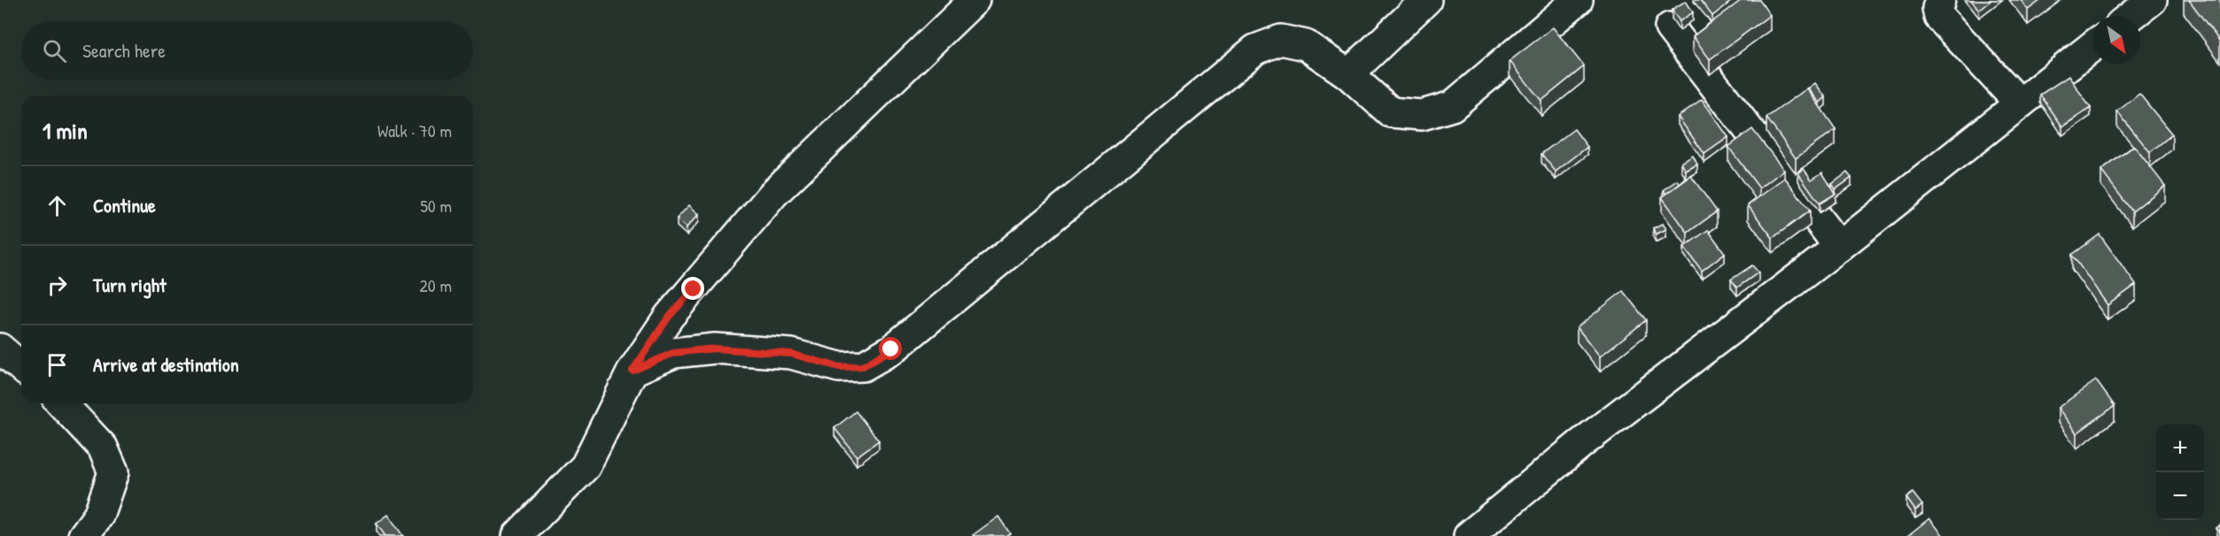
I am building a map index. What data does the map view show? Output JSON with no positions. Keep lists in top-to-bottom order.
{
  "north": "bottom right",
  "page": {
    "search": "Search here",
    "heading": ["1 min", "Walk · 70 m"],
    "list": [
      ["Continue", "50 m"],
      ["Turn right", "20 m"],
      "Arrive at destination"
    ],
    "map_buttons": ["+", "−"]
  }
}
